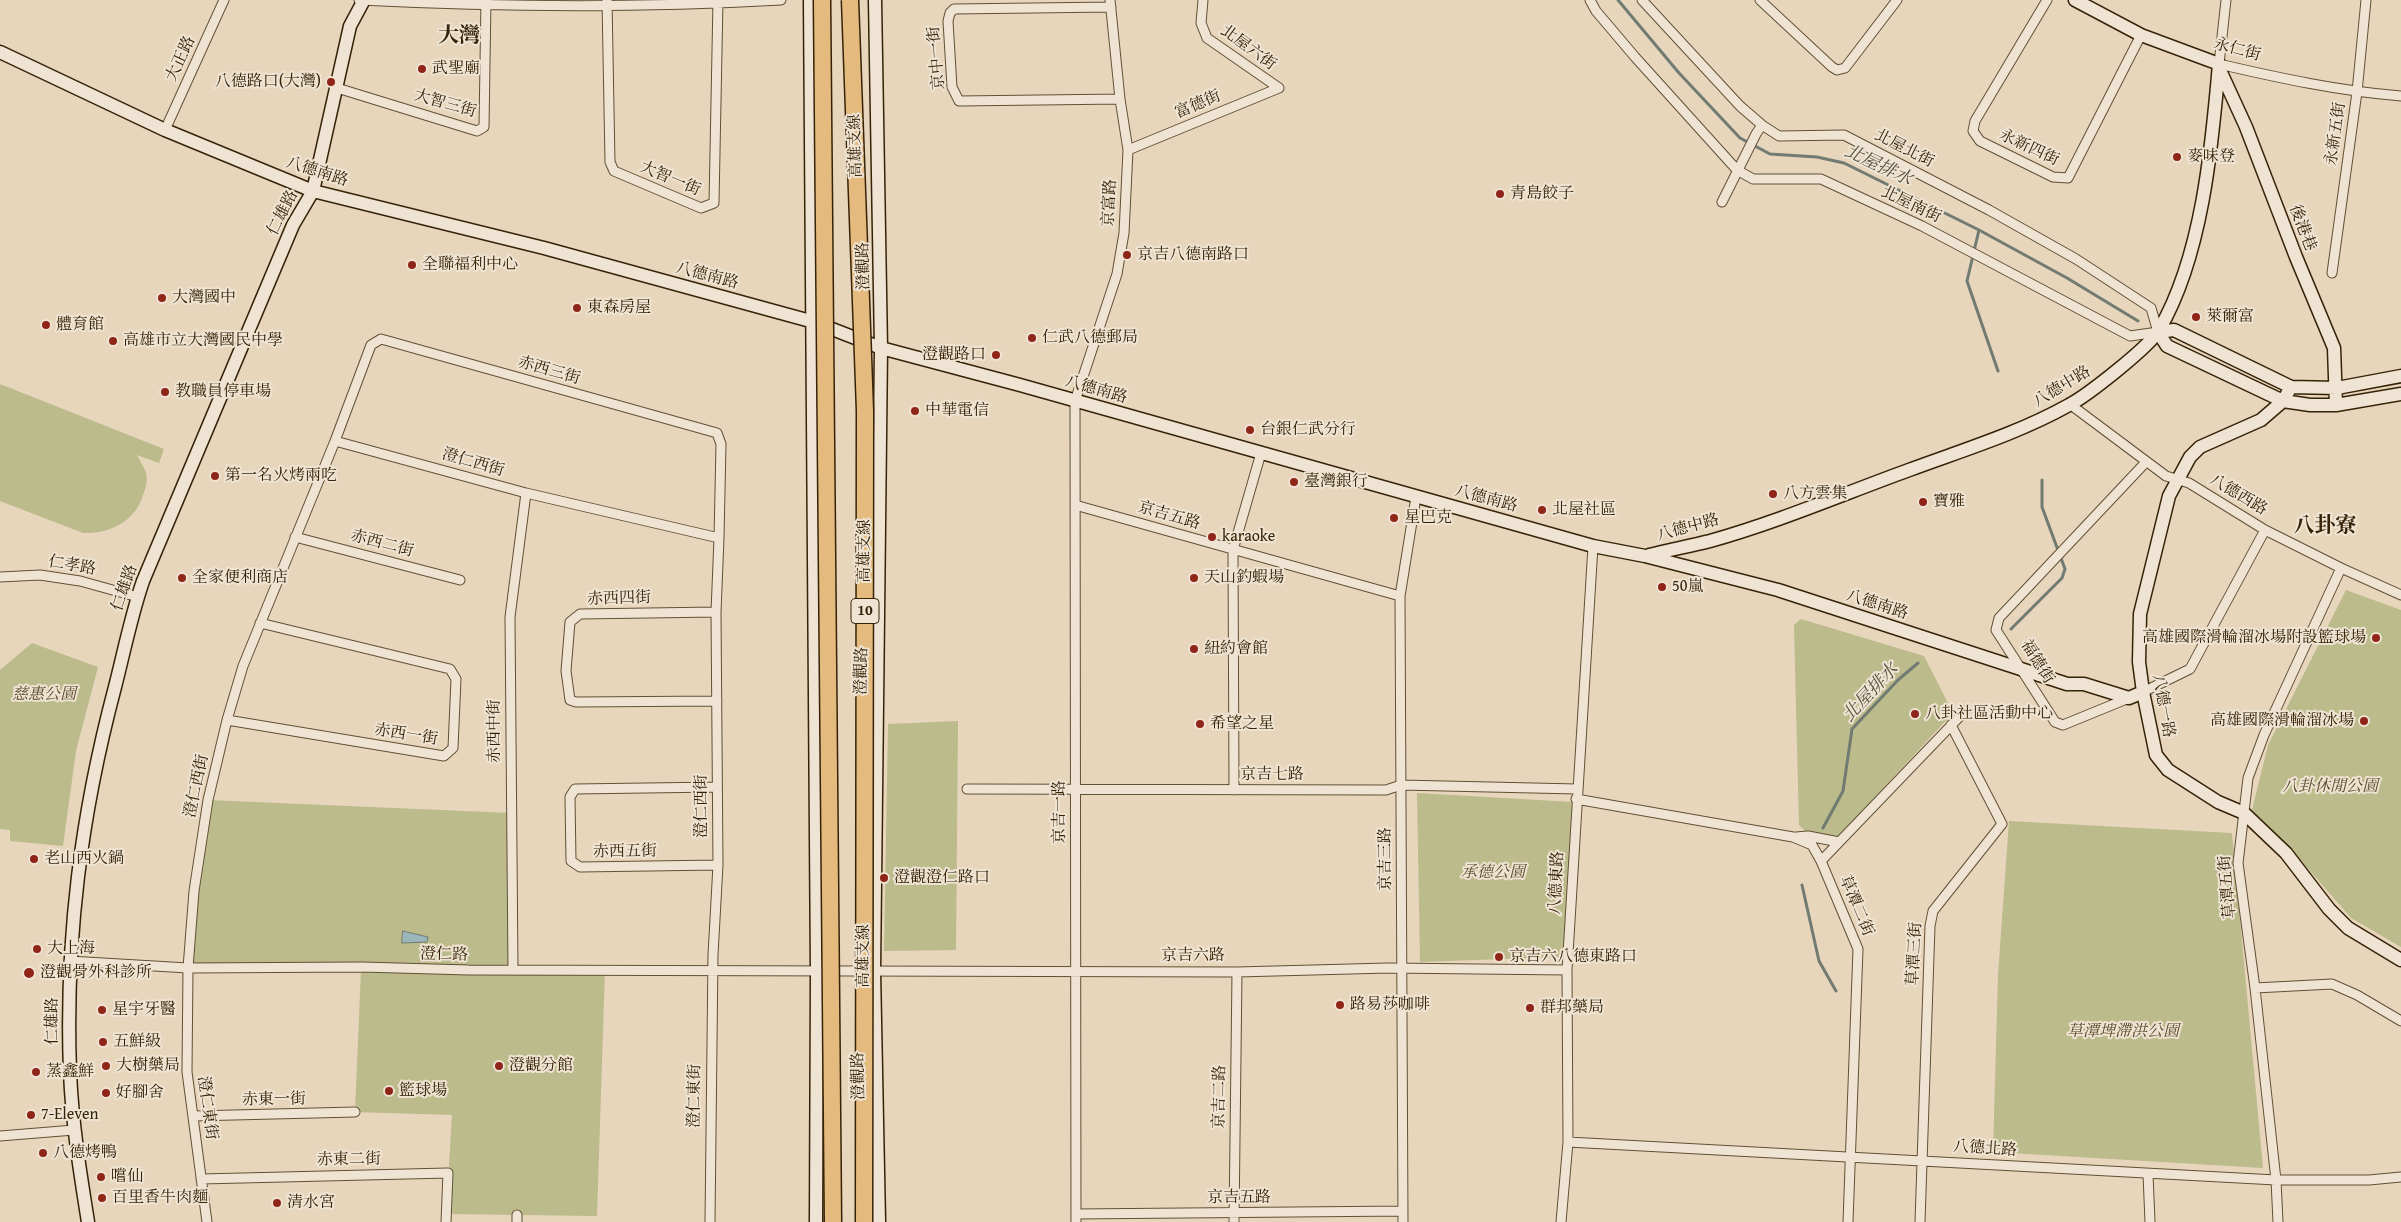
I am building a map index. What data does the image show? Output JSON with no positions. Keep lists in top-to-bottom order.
{
  "streets": {
    "highway": ["高雄支線", "10"],
    "street": [
      "北屋六街",
      "永仁街",
      "京中一街",
      "大正路",
      "大智三街",
      "富德街",
      "永新五街",
      "永新四街",
      "北屋北街",
      "八德南路",
      "大智一街",
      "京富路",
      "北屋南街",
      "仁雄路",
      "後港巷",
      "澄觀路",
      "赤西三街",
      "八德中路",
      "澄仁西街",
      "八德西路",
      "京吉五路",
      "赤西二街",
      "仁孝路",
      "赤西四街",
      "福德街",
      "八德一路",
      "赤西中街",
      "赤西一街",
      "京吉七路",
      "京吉一路",
      "赤西五街",
      "京吉三路",
      "八德東路",
      "草潭五街",
      "草潭二街",
      "草潭三街",
      "澄仁路",
      "京吉六路",
      "澄仁東街",
      "京吉二路",
      "赤東一街",
      "八德北路",
      "赤東二街"
    ]
  },
  "crossings": [
    ["北屋六街", "富德街"],
    ["永仁街", "永新五街"],
    ["永仁街", "永新四街"],
    ["永仁街", "後港巷"],
    ["永仁街", "八德中路"],
    ["京中一街", "京富路"],
    ["大正路", "八德南路"],
    ["大智三街", "仁雄路"],
    ["富德街", "京富路"],
    ["北屋北街", "北屋南街"],
    ["北屋北街", "八德中路"],
    ["八德南路", "京富路"],
    ["八德南路", "仁雄路"],
    ["八德南路", "澄觀路"],
    ["八德南路", "八德中路"],
    ["八德南路", "福德街"],
    ["八德南路", "京吉一路"],
    ["八德南路", "京吉三路"],
    ["八德南路", "八德東路"],
    ["京富路", "京吉一路"],
    ["北屋南街", "八德中路"],
    ["仁雄路", "仁孝路"],
    ["仁雄路", "澄仁路"],
    ["後港巷", "八德中路"],
    ["澄觀路", "京吉六路"],
    ["赤西三街", "澄仁西街"],
    ["八德中路", "八德西路"],
    ["澄仁西街", "赤西二街"],
    ["澄仁西街", "赤西四街"],
    ["澄仁西街", "赤西中街"],
    ["澄仁西街", "赤西一街"],
    ["澄仁西街", "赤西五街"],
    ["澄仁西街", "澄仁路"],
    ["澄仁西街", "澄仁東街"],
    ["八德西路", "福德街"],
    ["八德西路", "八德一路"],
    ["八德西路", "草潭五街"],
    ["京吉五路", "京吉一路"],
    ["京吉五路", "京吉三路"],
    ["京吉五路", "京吉二路"],
    ["福德街", "八德一路"],
    ["八德一路", "草潭五街"],
    ["赤西中街", "澄仁路"],
    ["京吉七路", "京吉一路"],
    ["京吉七路", "京吉三路"],
    ["京吉七路", "八德東路"],
    ["京吉七路", "草潭二街"],
    ["京吉一路", "京吉六路"],
    ["京吉三路", "京吉六路"],
    ["八德東路", "草潭二街"],
    ["八德東路", "京吉六路"],
    ["八德東路", "八德北路"],
    ["草潭五街", "八德北路"],
    ["草潭二街", "八德北路"],
    ["草潭三街", "八德北路"],
    ["澄仁路", "京吉六路"],
    ["澄仁路", "澄仁東街"],
    ["京吉六路", "京吉二路"],
    ["澄仁東街", "赤東一街"],
    ["澄仁東街", "赤東二街"]
  ],
  "districts": ["大灣", "八卦寮"],
  "water": ["北屋排水"],
  "parks": [
    "慈惠公園",
    "八卦休閒公園",
    "承德公園",
    "草潭埤滯洪公園"
  ],
  "places": [
    "武聖廟",
    "八德路口(大灣)",
    "麥味登",
    "青島餃子",
    "京吉八德南路口",
    "全聯福利中心",
    "大灣國中",
    "東森房屋",
    "萊爾富",
    "體育館",
    "仁武八德郵局",
    "高雄市立大灣國民中學",
    "澄觀路口",
    "教職員停車場",
    "中華電信",
    "台銀仁武分行",
    "第一名火烤兩吃",
    "臺灣銀行",
    "八方雲集",
    "寶雅",
    "北屋社區",
    "星巴克",
    "karaoke",
    "全家便利商店",
    "天山釣蝦場",
    "50嵐",
    "高雄國際滑輪溜冰場附設籃球場",
    "紐約會館",
    "八卦社區活動中心",
    "高雄國際滑輪溜冰場",
    "希望之星",
    "老山西火鍋",
    "澄觀澄仁路口",
    "大上海",
    "京吉六八德東路口",
    "澄觀骨外科診所",
    "路易莎咖啡",
    "群邦藥局",
    "星宇牙醫",
    "五鮮級",
    "大樹藥局",
    "澄觀分館",
    "蒸鑫鮮",
    "籃球場",
    "好腳舍",
    "7-Eleven",
    "八德烤鴨",
    "嚐仙",
    "百里香牛肉麵",
    "清水宮"
  ]
}
